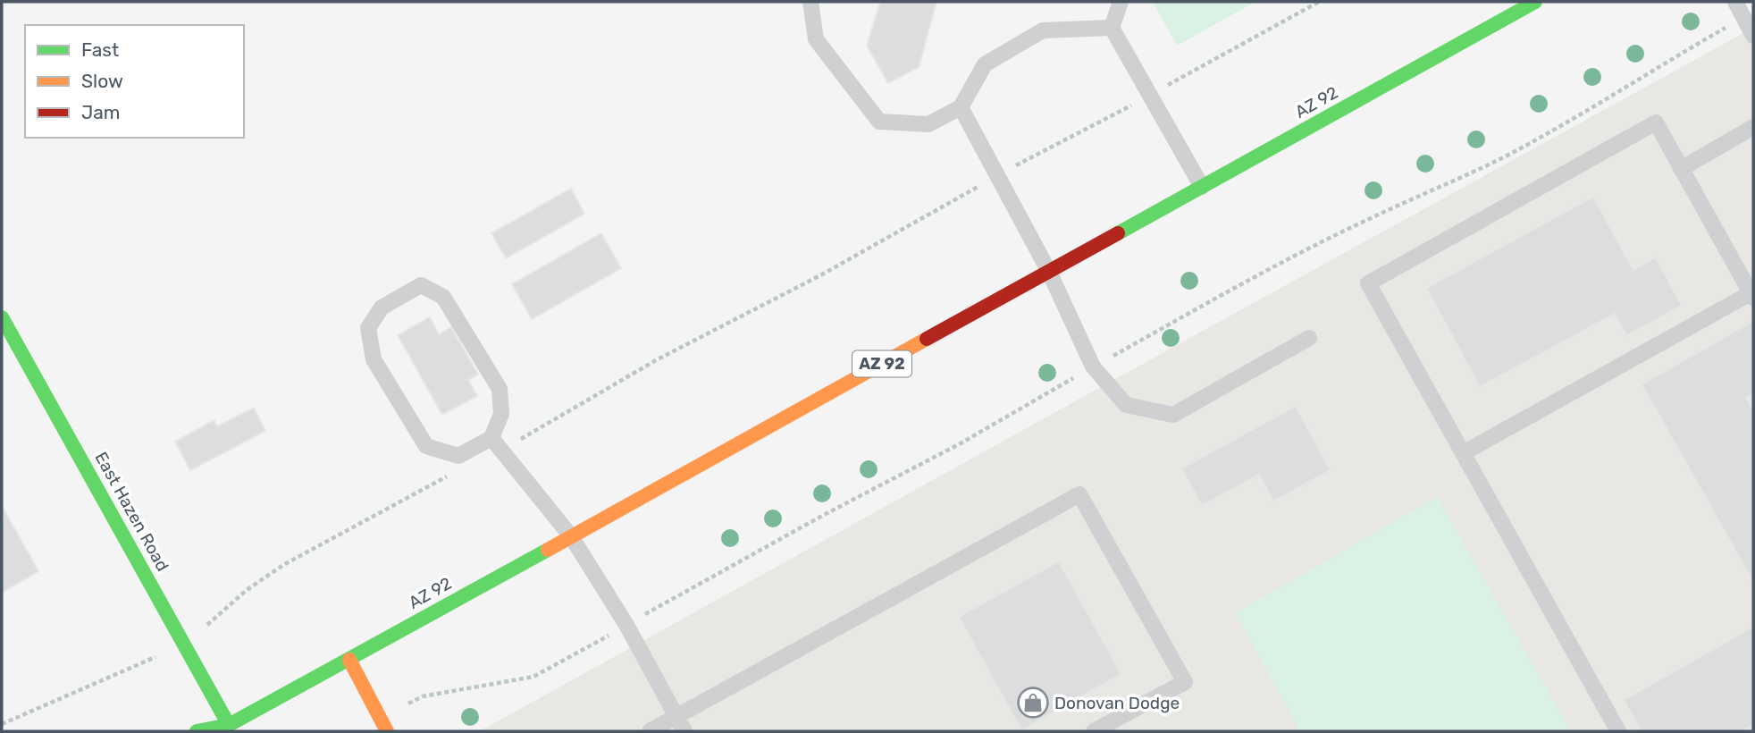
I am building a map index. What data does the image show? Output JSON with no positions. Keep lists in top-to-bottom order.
{
  "streets": {
    "main road": ["AZ 92", "East Hazen Road"]
  },
  "crossings": [
    ["AZ 92", "East Hazen Road"]
  ],
  "places": {
    "shop": ["Donovan Dodge"]
  },
  "legend": ["Fast", "Slow", "Jam"]
}
